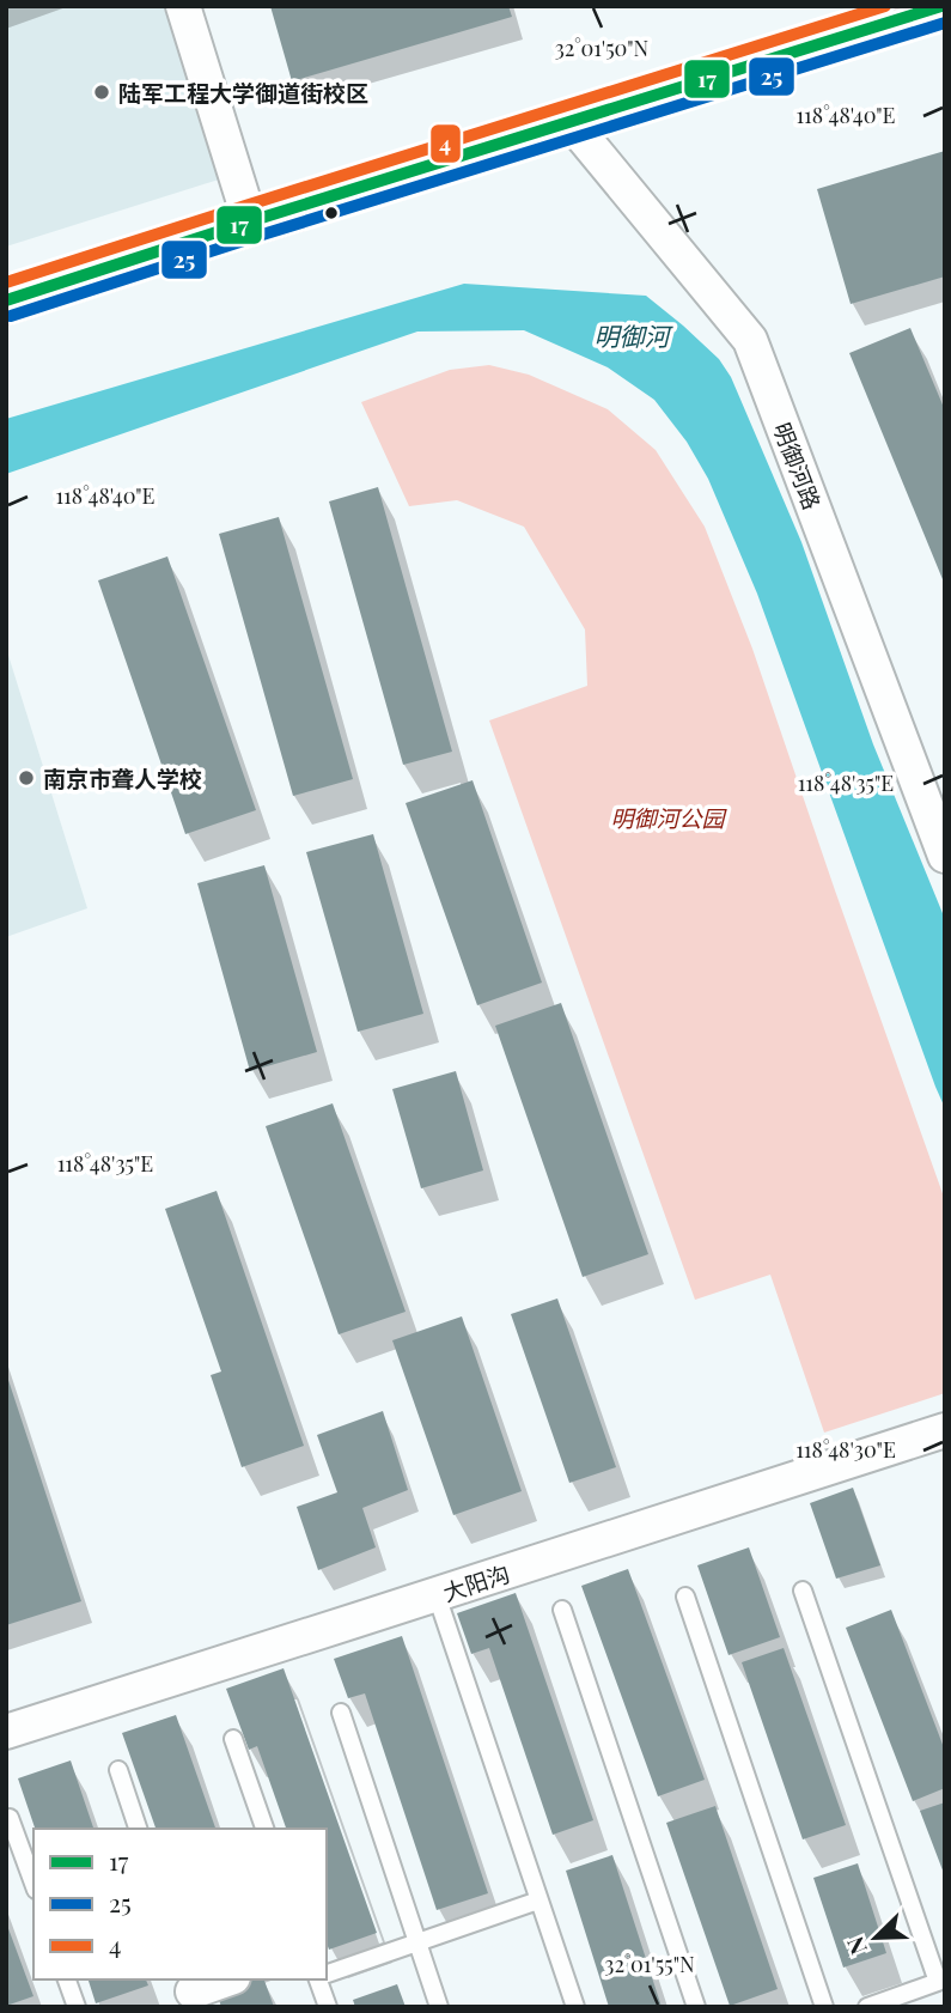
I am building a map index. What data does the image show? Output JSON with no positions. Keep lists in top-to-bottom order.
{
  "streets": {
    "street": ["明御河路", "大阳沟"]
  },
  "water": ["明御河"],
  "parks": ["明御河公园"],
  "places": ["陆军工程大学御道街校区", "南京市聋人学校"],
  "lines": ["transit line 17", "transit line 4", "transit line 25"],
  "legend": ["17", "25", "4"],
  "north": "bottom left",
  "coordinates": [
    "32°01'50\"N",
    "118°48'40\"E",
    "118°48'35\"E",
    "118°48'30\"E",
    "32°01'55\"N"
  ]
}
